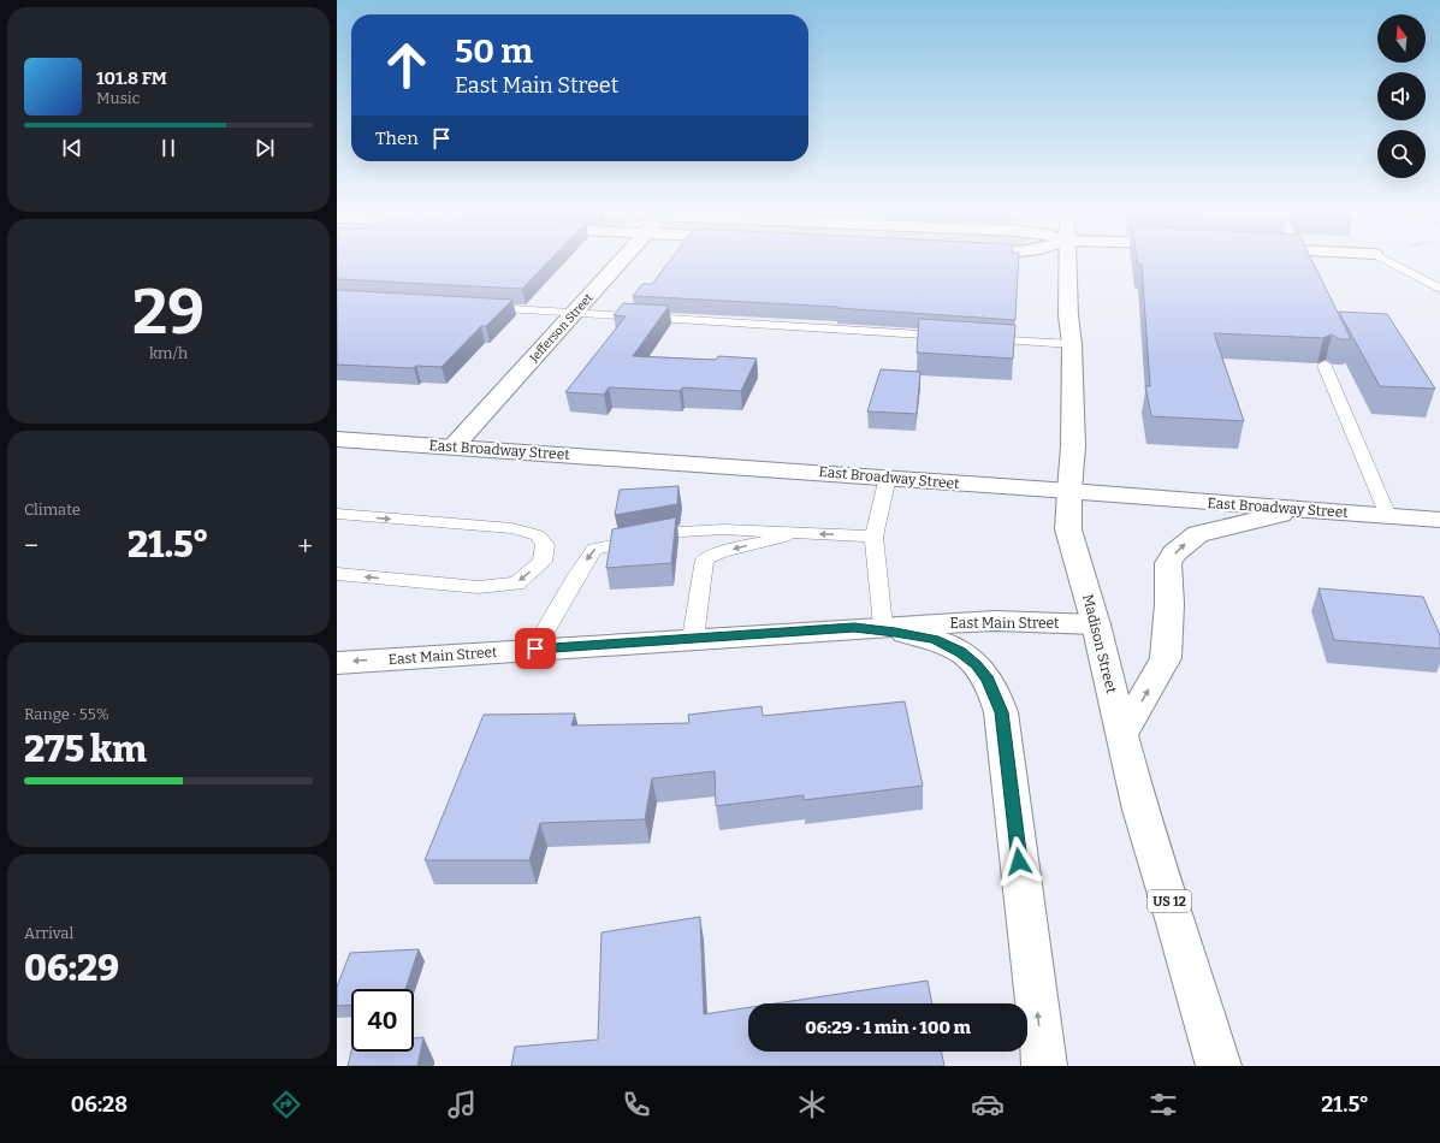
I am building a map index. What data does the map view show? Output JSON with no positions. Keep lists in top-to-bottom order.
{
  "streets": {
    "main road": [
      "Jefferson Street",
      "East Broadway Street",
      "East Main Street",
      "Madison Street",
      "US 12"
    ]
  },
  "crossings": [
    ["Jefferson Street", "East Broadway Street"],
    ["East Broadway Street", "Madison Street"],
    ["East Main Street", "Madison Street"]
  ],
  "north": "top",
  "page": {
    "turn": ["50 m", "East Main Street"],
    "song": ["101.8 FM", "Music"],
    "then": "Then",
    "tile": [
      ["29", "km/h"],
      "Climate",
      ["Range · 55%", "275 km"],
      ["Arrival", "06:29"]
    ],
    "heat": ["−", "21.5°", "+"],
    "limit": "40",
    "trip": "06:29 · 1 min · 100 m",
    "tabs": ["06:28", "21.5°"]
  }
}
